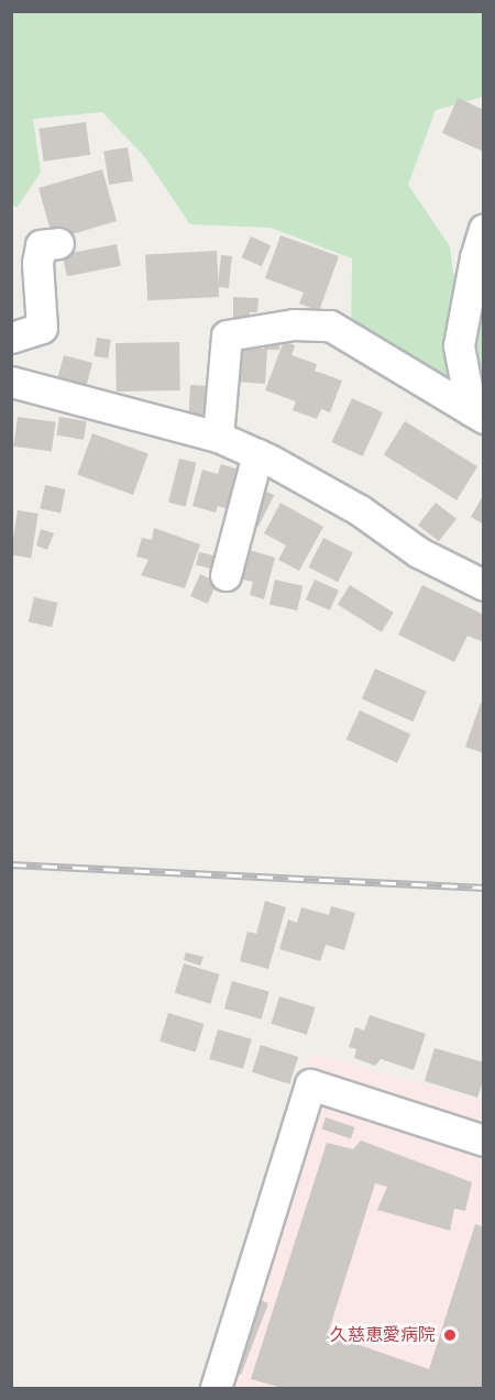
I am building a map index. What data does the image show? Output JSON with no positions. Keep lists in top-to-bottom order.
{
  "places": ["久慈恵愛病院"]
}
